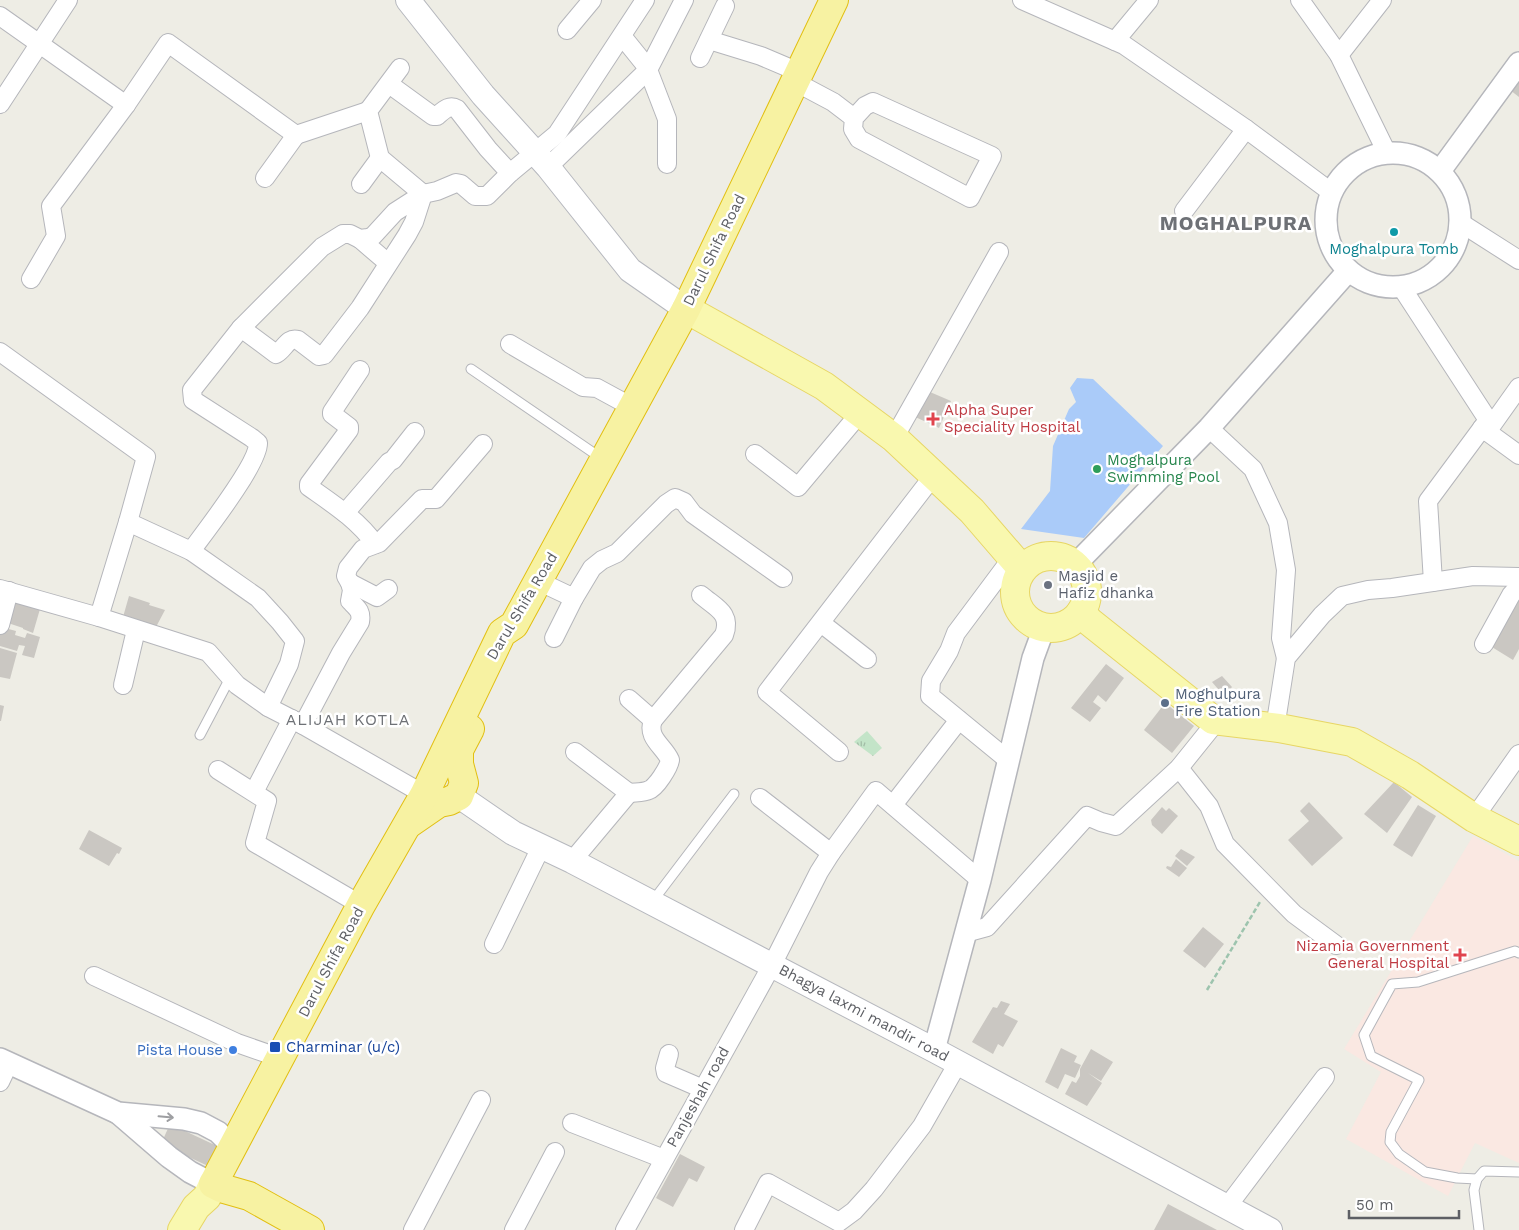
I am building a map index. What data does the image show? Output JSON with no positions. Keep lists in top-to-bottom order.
{
  "streets": {
    "highway": ["Darul Shifa Road"],
    "main road": ["Bhagya laxmi mandir road"],
    "street": ["Panjeshah road"]
  },
  "crossings": [
    ["Darul Shifa Road", "Bhagya laxmi mandir road"],
    ["Bhagya laxmi mandir road", "Panjeshah road"]
  ],
  "districts": ["MOGHALPURA", "ALIJAH KOTLA"],
  "places": {
    "other": [
      "Moghalpura Tomb",
      "Moghalpura Swimming Pool",
      "Masjid e Hafiz dhanka",
      "Moghulpura Fire Station",
      "Pista House"
    ],
    "health": ["Alpha Super Speciality Hospital", "Nizamia Government General Hospital"],
    "transit": ["Charminar (u/c)"]
  },
  "scale_bar": "50 m"
}
